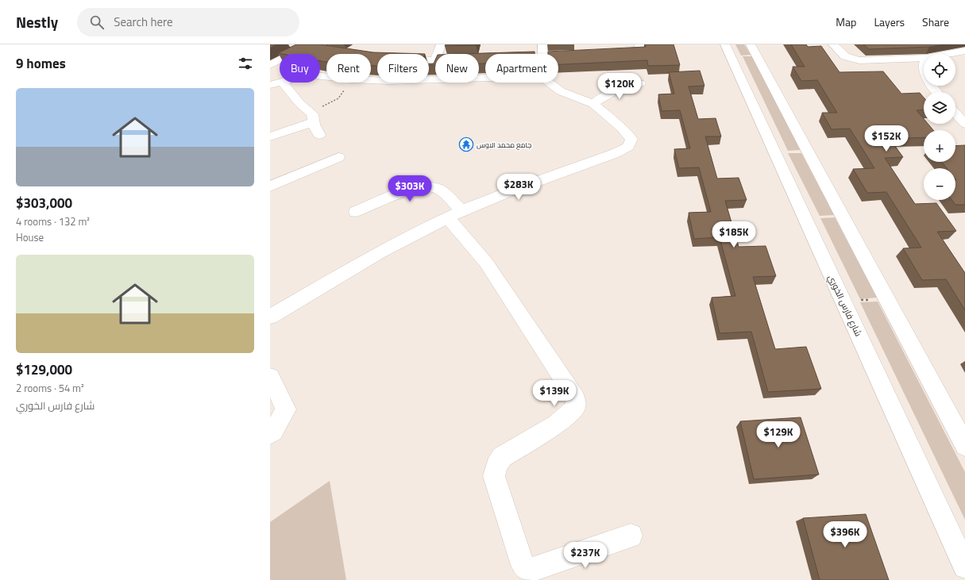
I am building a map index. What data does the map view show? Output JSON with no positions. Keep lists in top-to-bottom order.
{
  "streets": {
    "street": ["شارع فارس الخوري"]
  },
  "places": {
    "temple": ["جامع محمد الاوس"]
  },
  "page": {
    "header": "Nestly",
    "search": "Search here",
    "nav": ["Map", "Layers", "Share"],
    "heading": "9 homes",
    "map_buttons": ["+", "−"],
    "chip": [
      "Buy",
      "Rent",
      "Filters",
      "New",
      "Apartment"
    ],
    "price": [
      "$120K",
      "$152K",
      "$283K",
      "$303K",
      "$185K",
      "$139K",
      "$129K",
      "$396K",
      "$237K"
    ],
    "list": [
      {
        "name": "$303,000",
        "note": "4 rooms · 132 m² · House"
      },
      {
        "name": "$129,000",
        "note": "2 rooms · 54 m² · شارع فارس الخوري"
      }
    ]
  }
}
